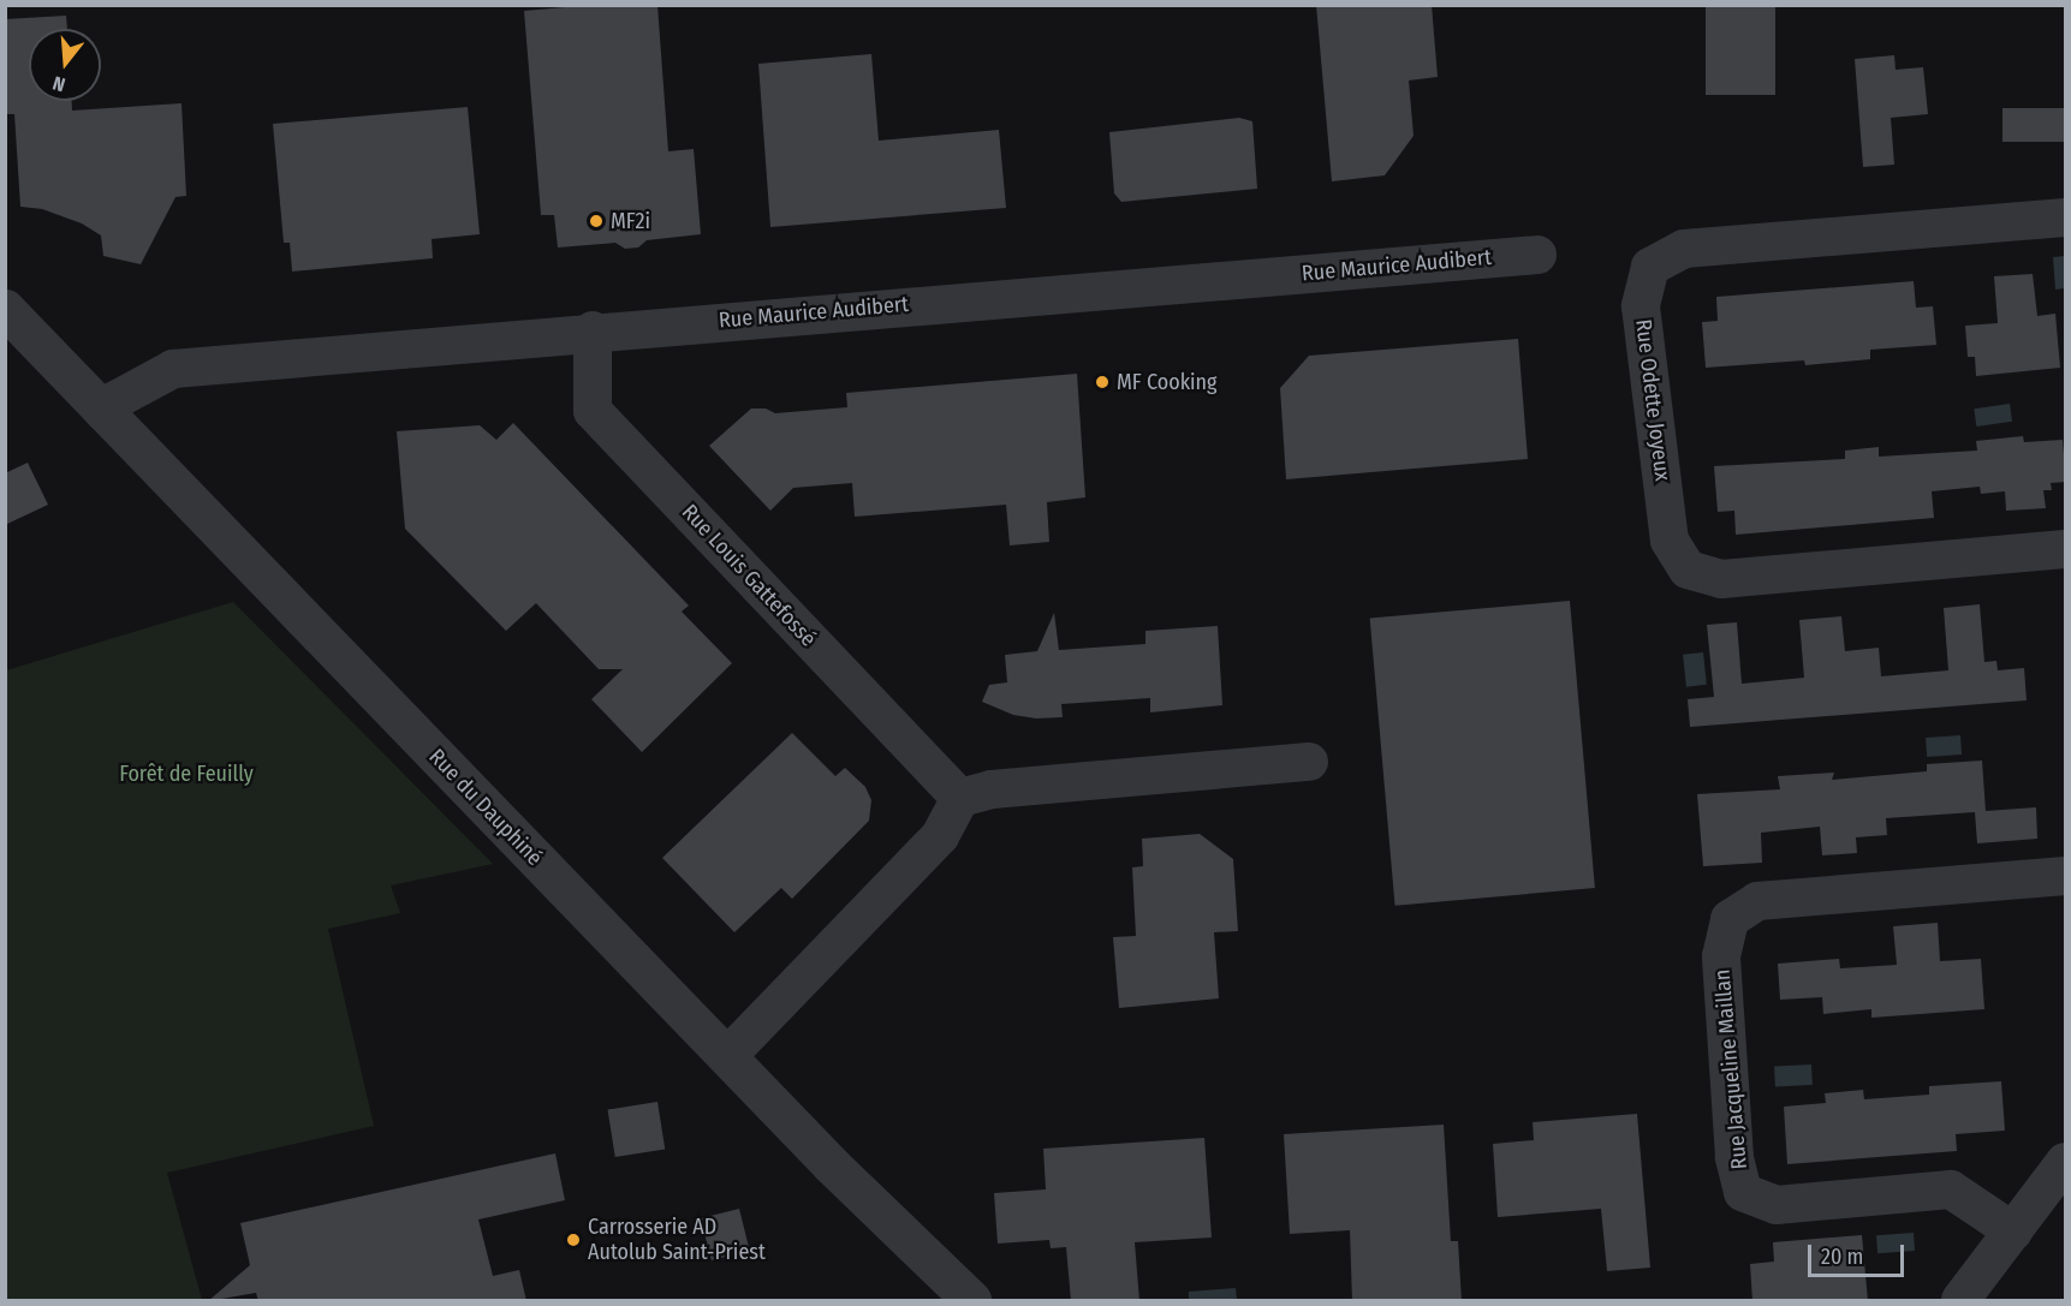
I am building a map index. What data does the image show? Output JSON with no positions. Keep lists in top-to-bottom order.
{
  "streets": {
    "street": [
      "Rue Maurice Audibert",
      "Rue Odette Joyeux",
      "Rue Louis Gattefossé",
      "Rue du Dauphiné",
      "Rue Jacqueline Maillan"
    ]
  },
  "crossings": [
    ["Rue Maurice Audibert", "Rue Louis Gattefossé"],
    ["Rue Maurice Audibert", "Rue du Dauphiné"]
  ],
  "parks": ["Forêt de Feuilly"],
  "places": ["MF2i", "MF Cooking", "Carrosserie AD Autolub Saint-Priest"],
  "scale_bar": "20 m",
  "north": "bottom"
}
